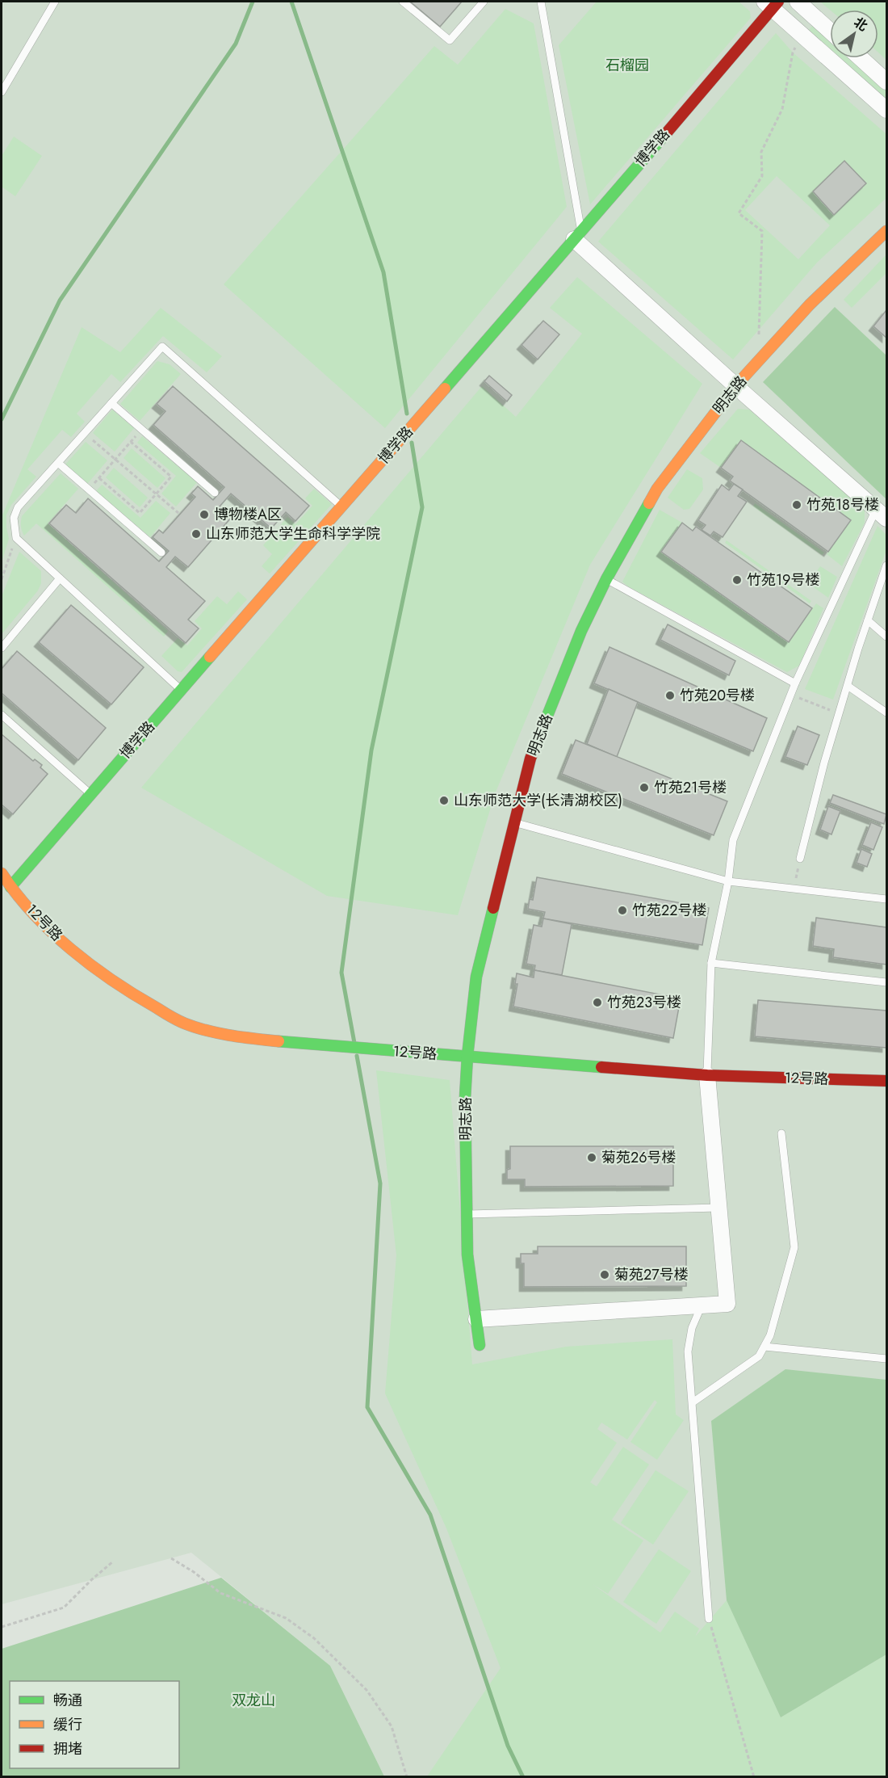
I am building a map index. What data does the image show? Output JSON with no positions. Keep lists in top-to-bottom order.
{
  "streets": {
    "street": ["博学路", "明志路", "12号路"]
  },
  "crossings": [
    ["博学路", "12号路"],
    ["明志路", "12号路"]
  ],
  "parks": ["石榴园", "双龙山"],
  "places": [
    "竹苑18号楼",
    "博物楼A区",
    "山东师范大学生命科学学院",
    "竹苑19号楼",
    "竹苑20号楼",
    "竹苑21号楼",
    "山东师范大学(长清湖校区)",
    "竹苑22号楼",
    "竹苑23号楼",
    "菊苑26号楼",
    "菊苑27号楼"
  ],
  "legend": ["畅通", "缓行", "拥堵"],
  "north": "top right"
}
